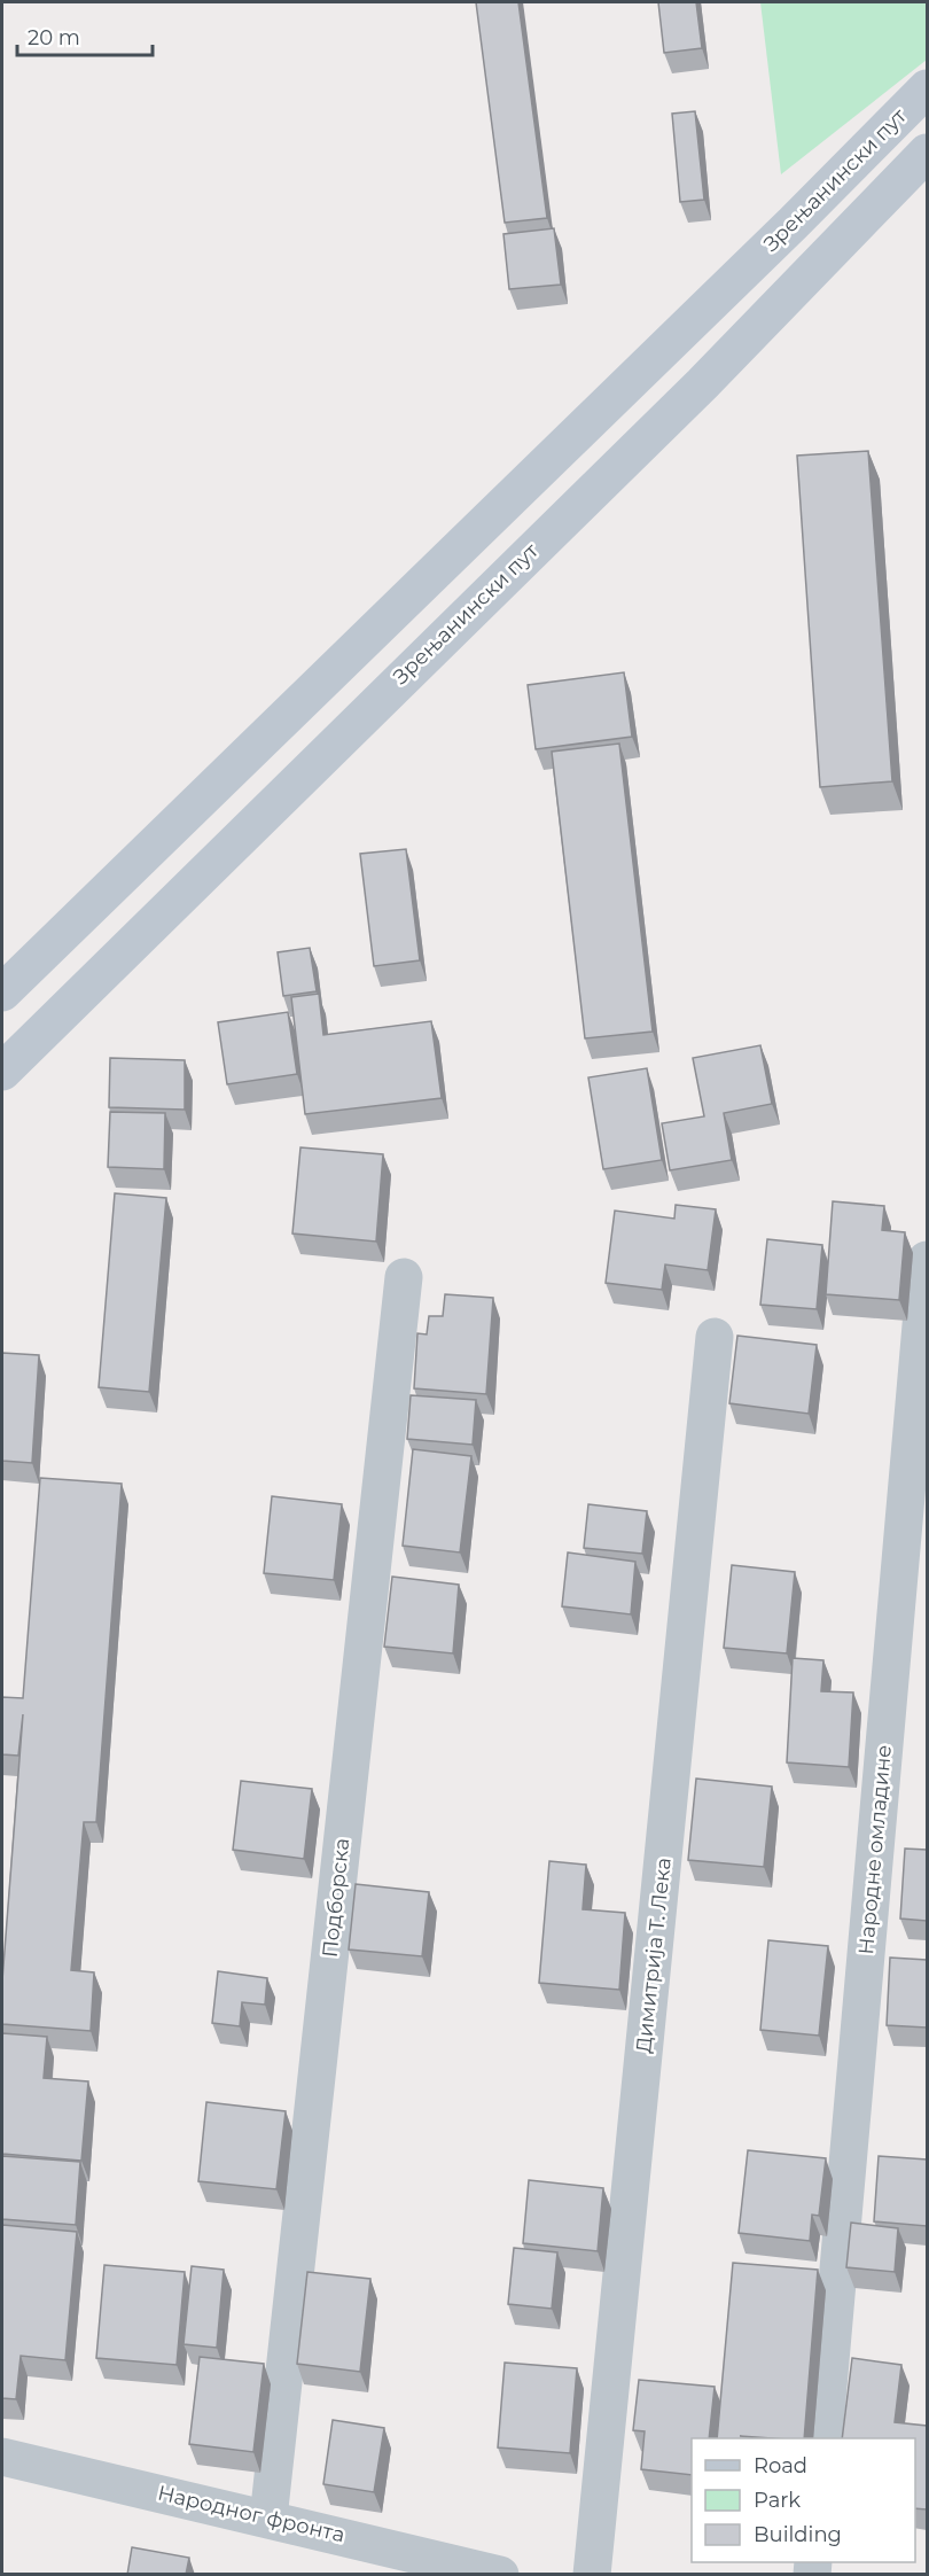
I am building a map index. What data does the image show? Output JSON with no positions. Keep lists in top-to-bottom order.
{
  "streets": {
    "main road": ["Зрењанински пут"],
    "street": [
      "Народне омладине",
      "Подборска",
      "Димитрија Т. Лека",
      "Народног фронта"
    ]
  },
  "crossings": [
    ["Подборска", "Народног фронта"]
  ],
  "legend": ["Road", "Park", "Building"],
  "scale_bar": "20 m"
}
